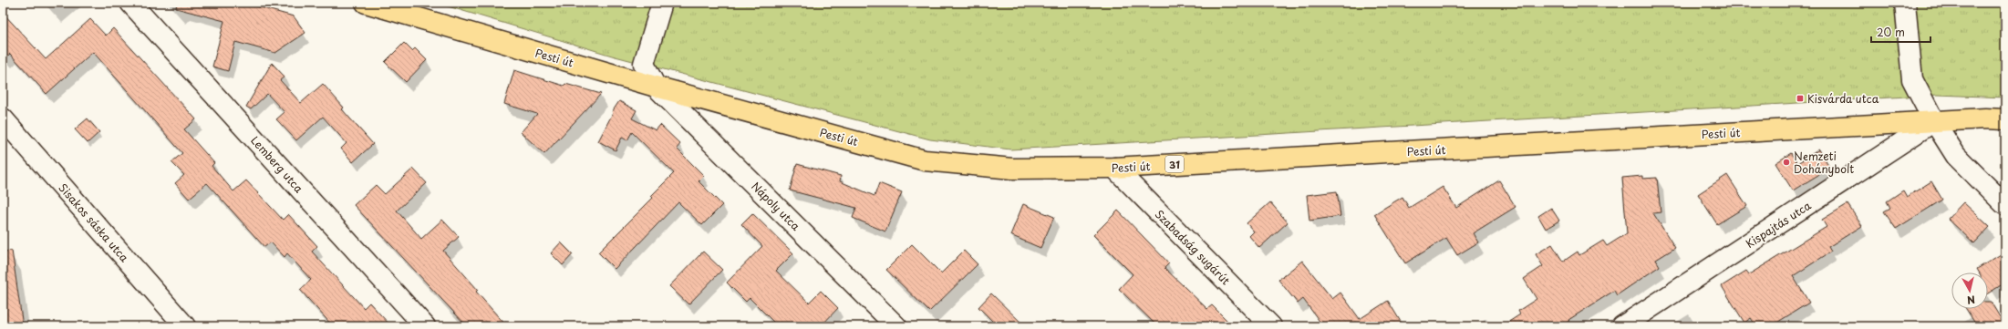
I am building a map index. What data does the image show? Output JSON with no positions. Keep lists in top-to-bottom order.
{
  "streets": {
    "main road": ["Pesti út", "31"],
    "street": [
      "Lemberg utca",
      "Nápoly utca",
      "Sisakos sáska utca",
      "Kispajtás utca",
      "Szabadság sugárút"
    ]
  },
  "crossings": [
    ["Pesti út", "Nápoly utca"],
    ["Pesti út", "Kispajtás utca"],
    ["Pesti út", "Szabadság sugárút"]
  ],
  "places": {
    "transit": ["Kisvárda utca"],
    "other": ["Nemzeti Dohánybolt"]
  },
  "scale_bar": "20 m",
  "north": "bottom"
}
